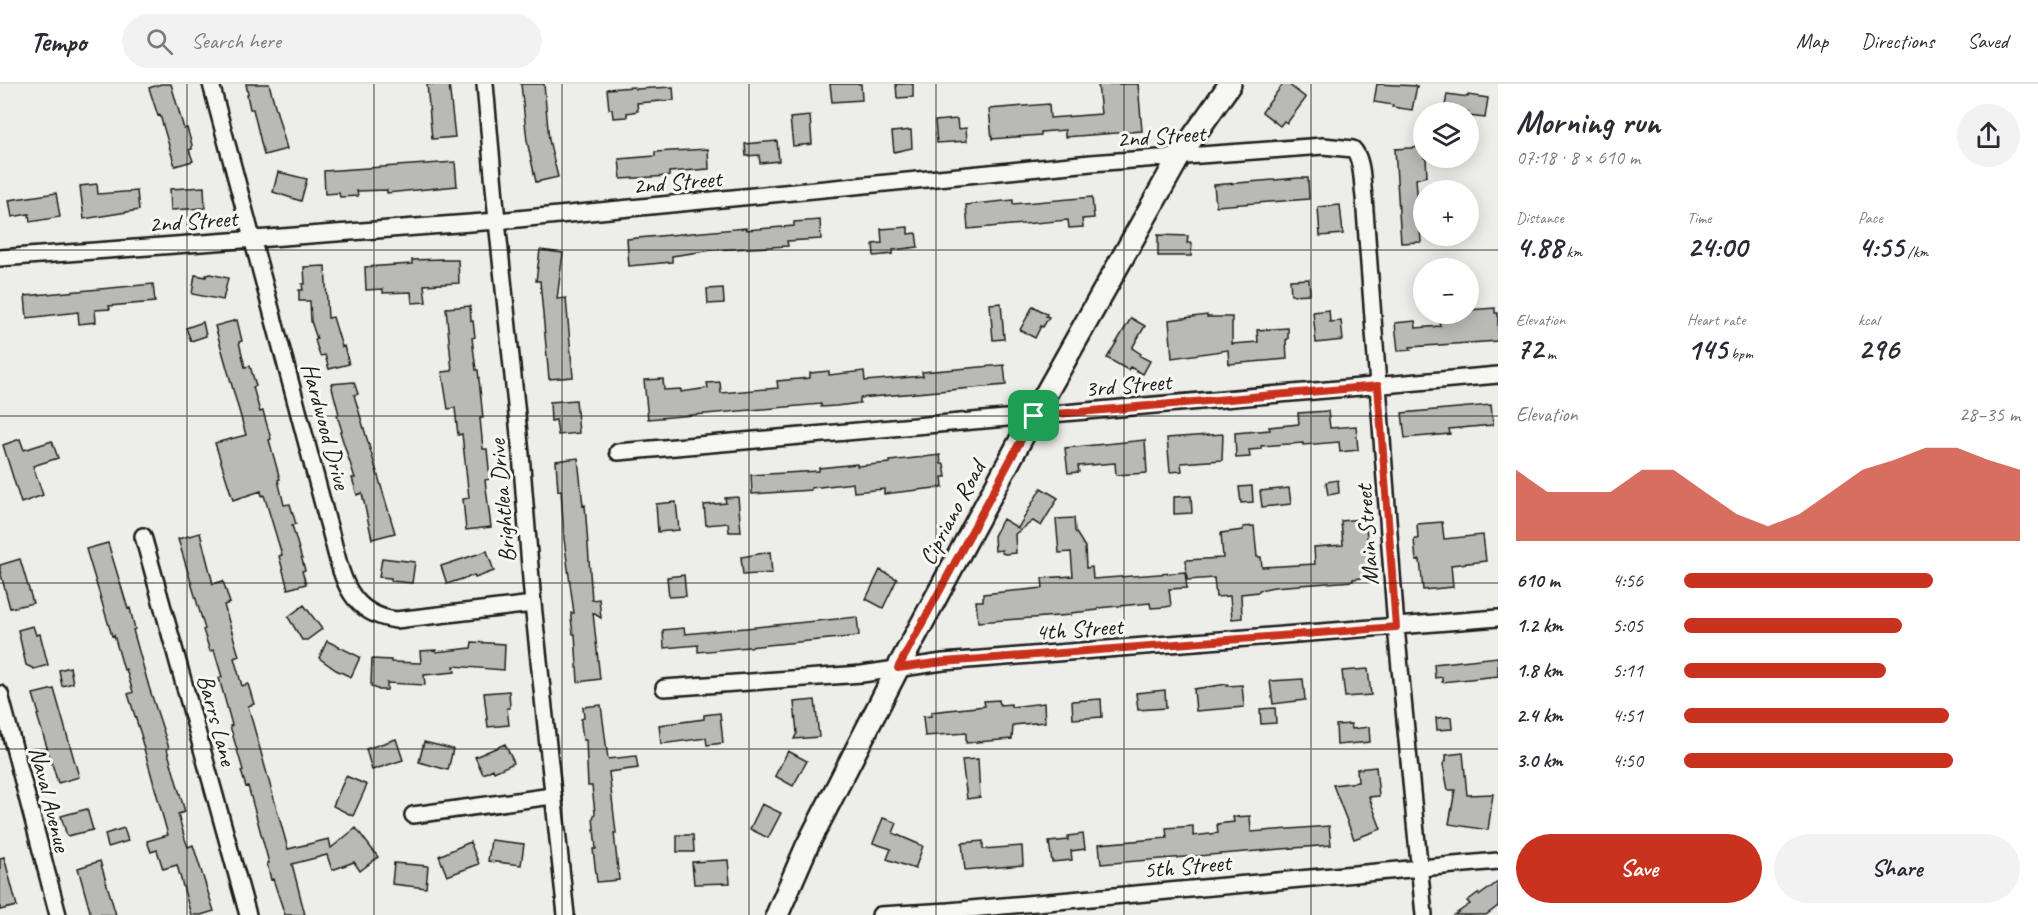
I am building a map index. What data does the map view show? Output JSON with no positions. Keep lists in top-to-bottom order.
{
  "streets": {
    "street": [
      "2nd Street",
      "3rd Street",
      "Hardwood Drive",
      "Brightlea Drive",
      "Cipriano Road",
      "Main Street",
      "4th Street",
      "Barrs Lane",
      "Naval Avenue",
      "5th Street"
    ]
  },
  "crossings": [
    ["2nd Street", "Hardwood Drive"],
    ["2nd Street", "Brightlea Drive"],
    ["2nd Street", "Cipriano Road"],
    ["2nd Street", "Main Street"],
    ["3rd Street", "Cipriano Road"],
    ["3rd Street", "Main Street"],
    ["Hardwood Drive", "Brightlea Drive"],
    ["Cipriano Road", "4th Street"],
    ["Main Street", "4th Street"],
    ["Main Street", "5th Street"]
  ],
  "page": {
    "header": "Tempo",
    "search": "Search here",
    "nav": ["Map", "Directions", "Saved"],
    "heading": ["Morning run", "07:18 · 8 × 610 m"],
    "map_buttons": ["+", "−"],
    "stats": [
      ["Distance", "4.88 km"],
      ["Time", "24:00"],
      ["Pace", "4:55 /km"],
      ["Elevation", "72 m"],
      ["Heart rate", "145 bpm"],
      ["kcal", "296"]
    ],
    "chart": ["Elevation", "28–35 m"],
    "list": [
      {
        "name": "610 m",
        "note": "4:56"
      },
      {
        "name": "1.2 km",
        "note": "5:05"
      },
      {
        "name": "1.8 km",
        "note": "5:11"
      },
      {
        "name": "2.4 km",
        "note": "4:51"
      },
      {
        "name": "3.0 km",
        "note": "4:50"
      }
    ],
    "buttons": ["Save", "Share"]
  }
}
